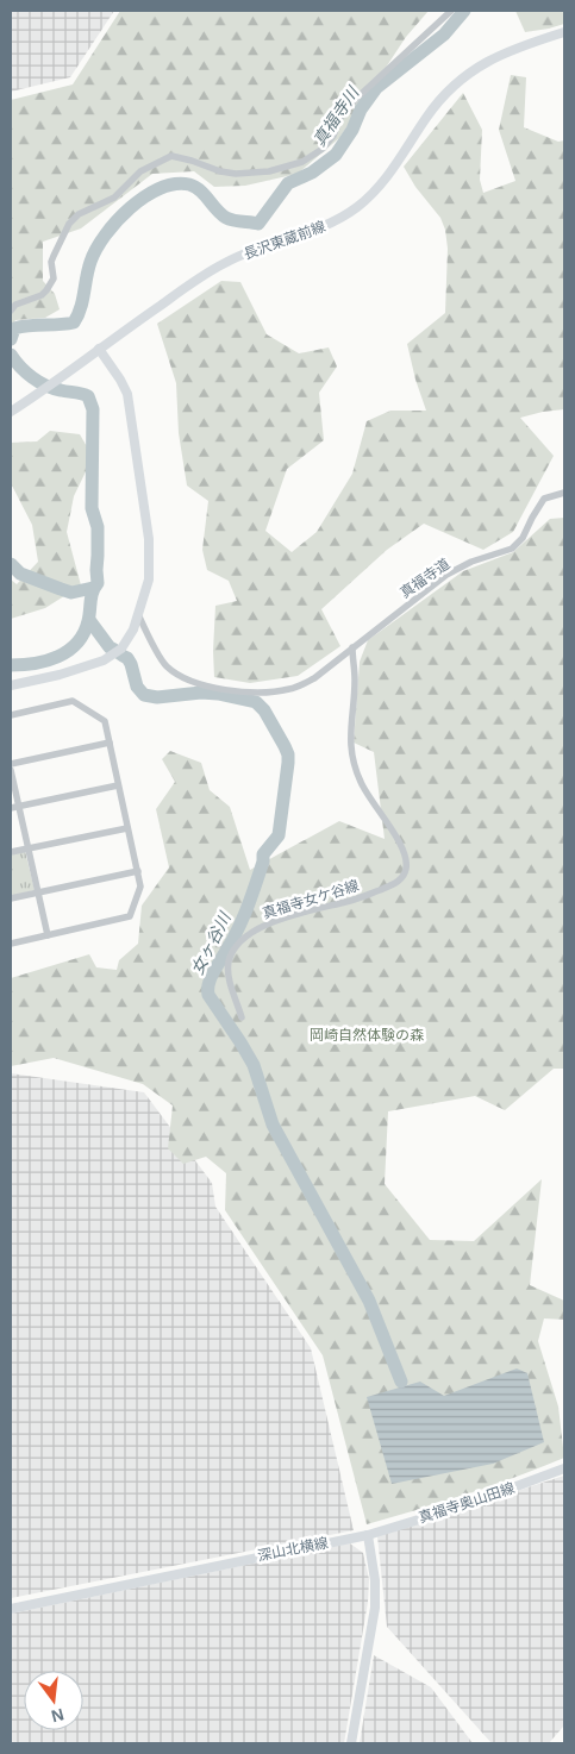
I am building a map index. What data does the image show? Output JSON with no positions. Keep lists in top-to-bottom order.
{
  "streets": {
    "street": [
      "長沢東蔵前線",
      "真福寺道",
      "真福寺女ケ谷線",
      "真福寺奥山田線",
      "深山北横線"
    ]
  },
  "crossings": [
    ["真福寺道", "真福寺女ケ谷線"],
    ["真福寺奥山田線", "深山北横線"]
  ],
  "water": ["真福寺川", "女ヶ谷川"],
  "parks": ["岡崎自然体験の森"],
  "north": "bottom"
}
